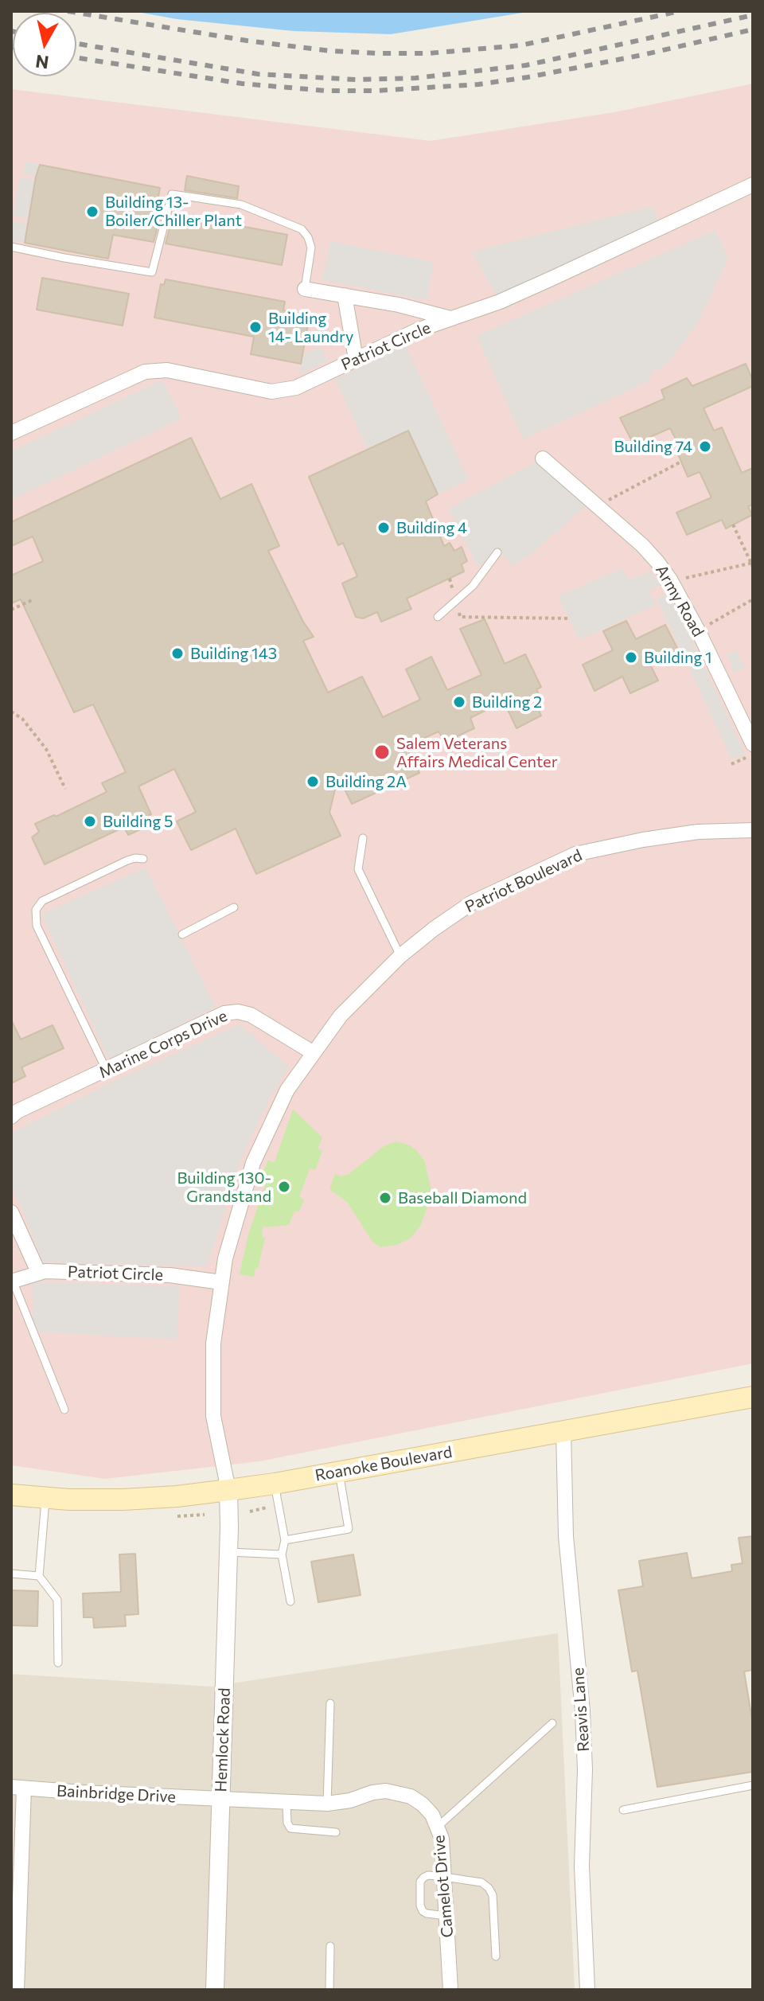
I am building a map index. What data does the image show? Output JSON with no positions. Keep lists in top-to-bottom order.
{
  "streets": {
    "main road": ["Roanoke Boulevard"],
    "street": [
      "Patriot Circle",
      "Army Road",
      "Patriot Boulevard",
      "Marine Corps Drive",
      "Reavis Lane",
      "Hemlock Road",
      "Bainbridge Drive",
      "Camelot Drive"
    ]
  },
  "crossings": [
    ["Patriot Circle", "Patriot Boulevard"],
    ["Patriot Boulevard", "Marine Corps Drive"],
    ["Patriot Boulevard", "Roanoke Boulevard"],
    ["Patriot Boulevard", "Hemlock Road"],
    ["Roanoke Boulevard", "Reavis Lane"],
    ["Roanoke Boulevard", "Hemlock Road"],
    ["Hemlock Road", "Bainbridge Drive"],
    ["Hemlock Road", "Camelot Drive"],
    ["Bainbridge Drive", "Camelot Drive"]
  ],
  "places": [
    "Building 13- Boiler/Chiller Plant",
    "Building 14- Laundry",
    "Building 74",
    "Building 4",
    "Building 143",
    "Building 1",
    "Building 2",
    "Salem Veterans Affairs Medical Center",
    "Building 2A",
    "Building 5",
    "Building 130- Grandstand",
    "Baseball Diamond"
  ],
  "north": "bottom"
}
